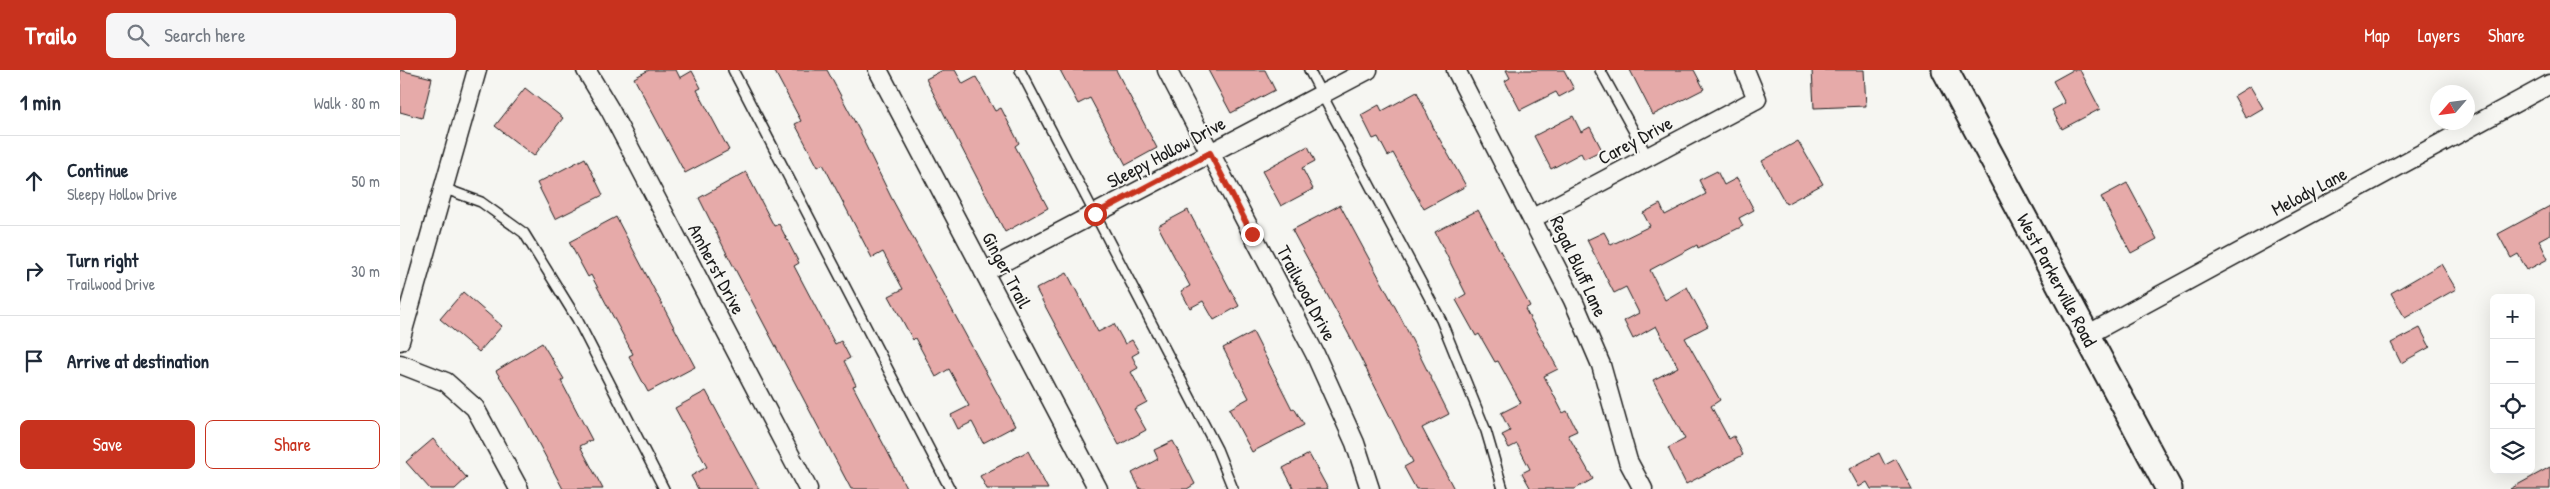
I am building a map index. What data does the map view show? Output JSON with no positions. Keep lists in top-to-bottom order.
{
  "streets": {
    "main road": ["West Parkerville Road"],
    "street": [
      "Carey Drive",
      "Sleepy Hollow Drive",
      "Melody Lane",
      "Regal Bluff Lane",
      "Amherst Drive",
      "Ginger Trail",
      "Trailwood Drive"
    ]
  },
  "crossings": [
    ["Carey Drive", "Regal Bluff Lane"],
    ["Sleepy Hollow Drive", "Ginger Trail"],
    ["Sleepy Hollow Drive", "Trailwood Drive"],
    ["Melody Lane", "West Parkerville Road"]
  ],
  "north": "bottom left",
  "page": {
    "header": "Trailo",
    "search": "Search here",
    "nav": ["Map", "Layers", "Share"],
    "heading": ["1 min", "Walk · 80 m"],
    "list": [
      ["Continue", "Sleepy Hollow Drive", "50 m"],
      ["Turn right", "Trailwood Drive", "30 m"],
      "Arrive at destination"
    ],
    "map_buttons": ["+", "−"],
    "buttons": ["Save", "Share"]
  }
}
